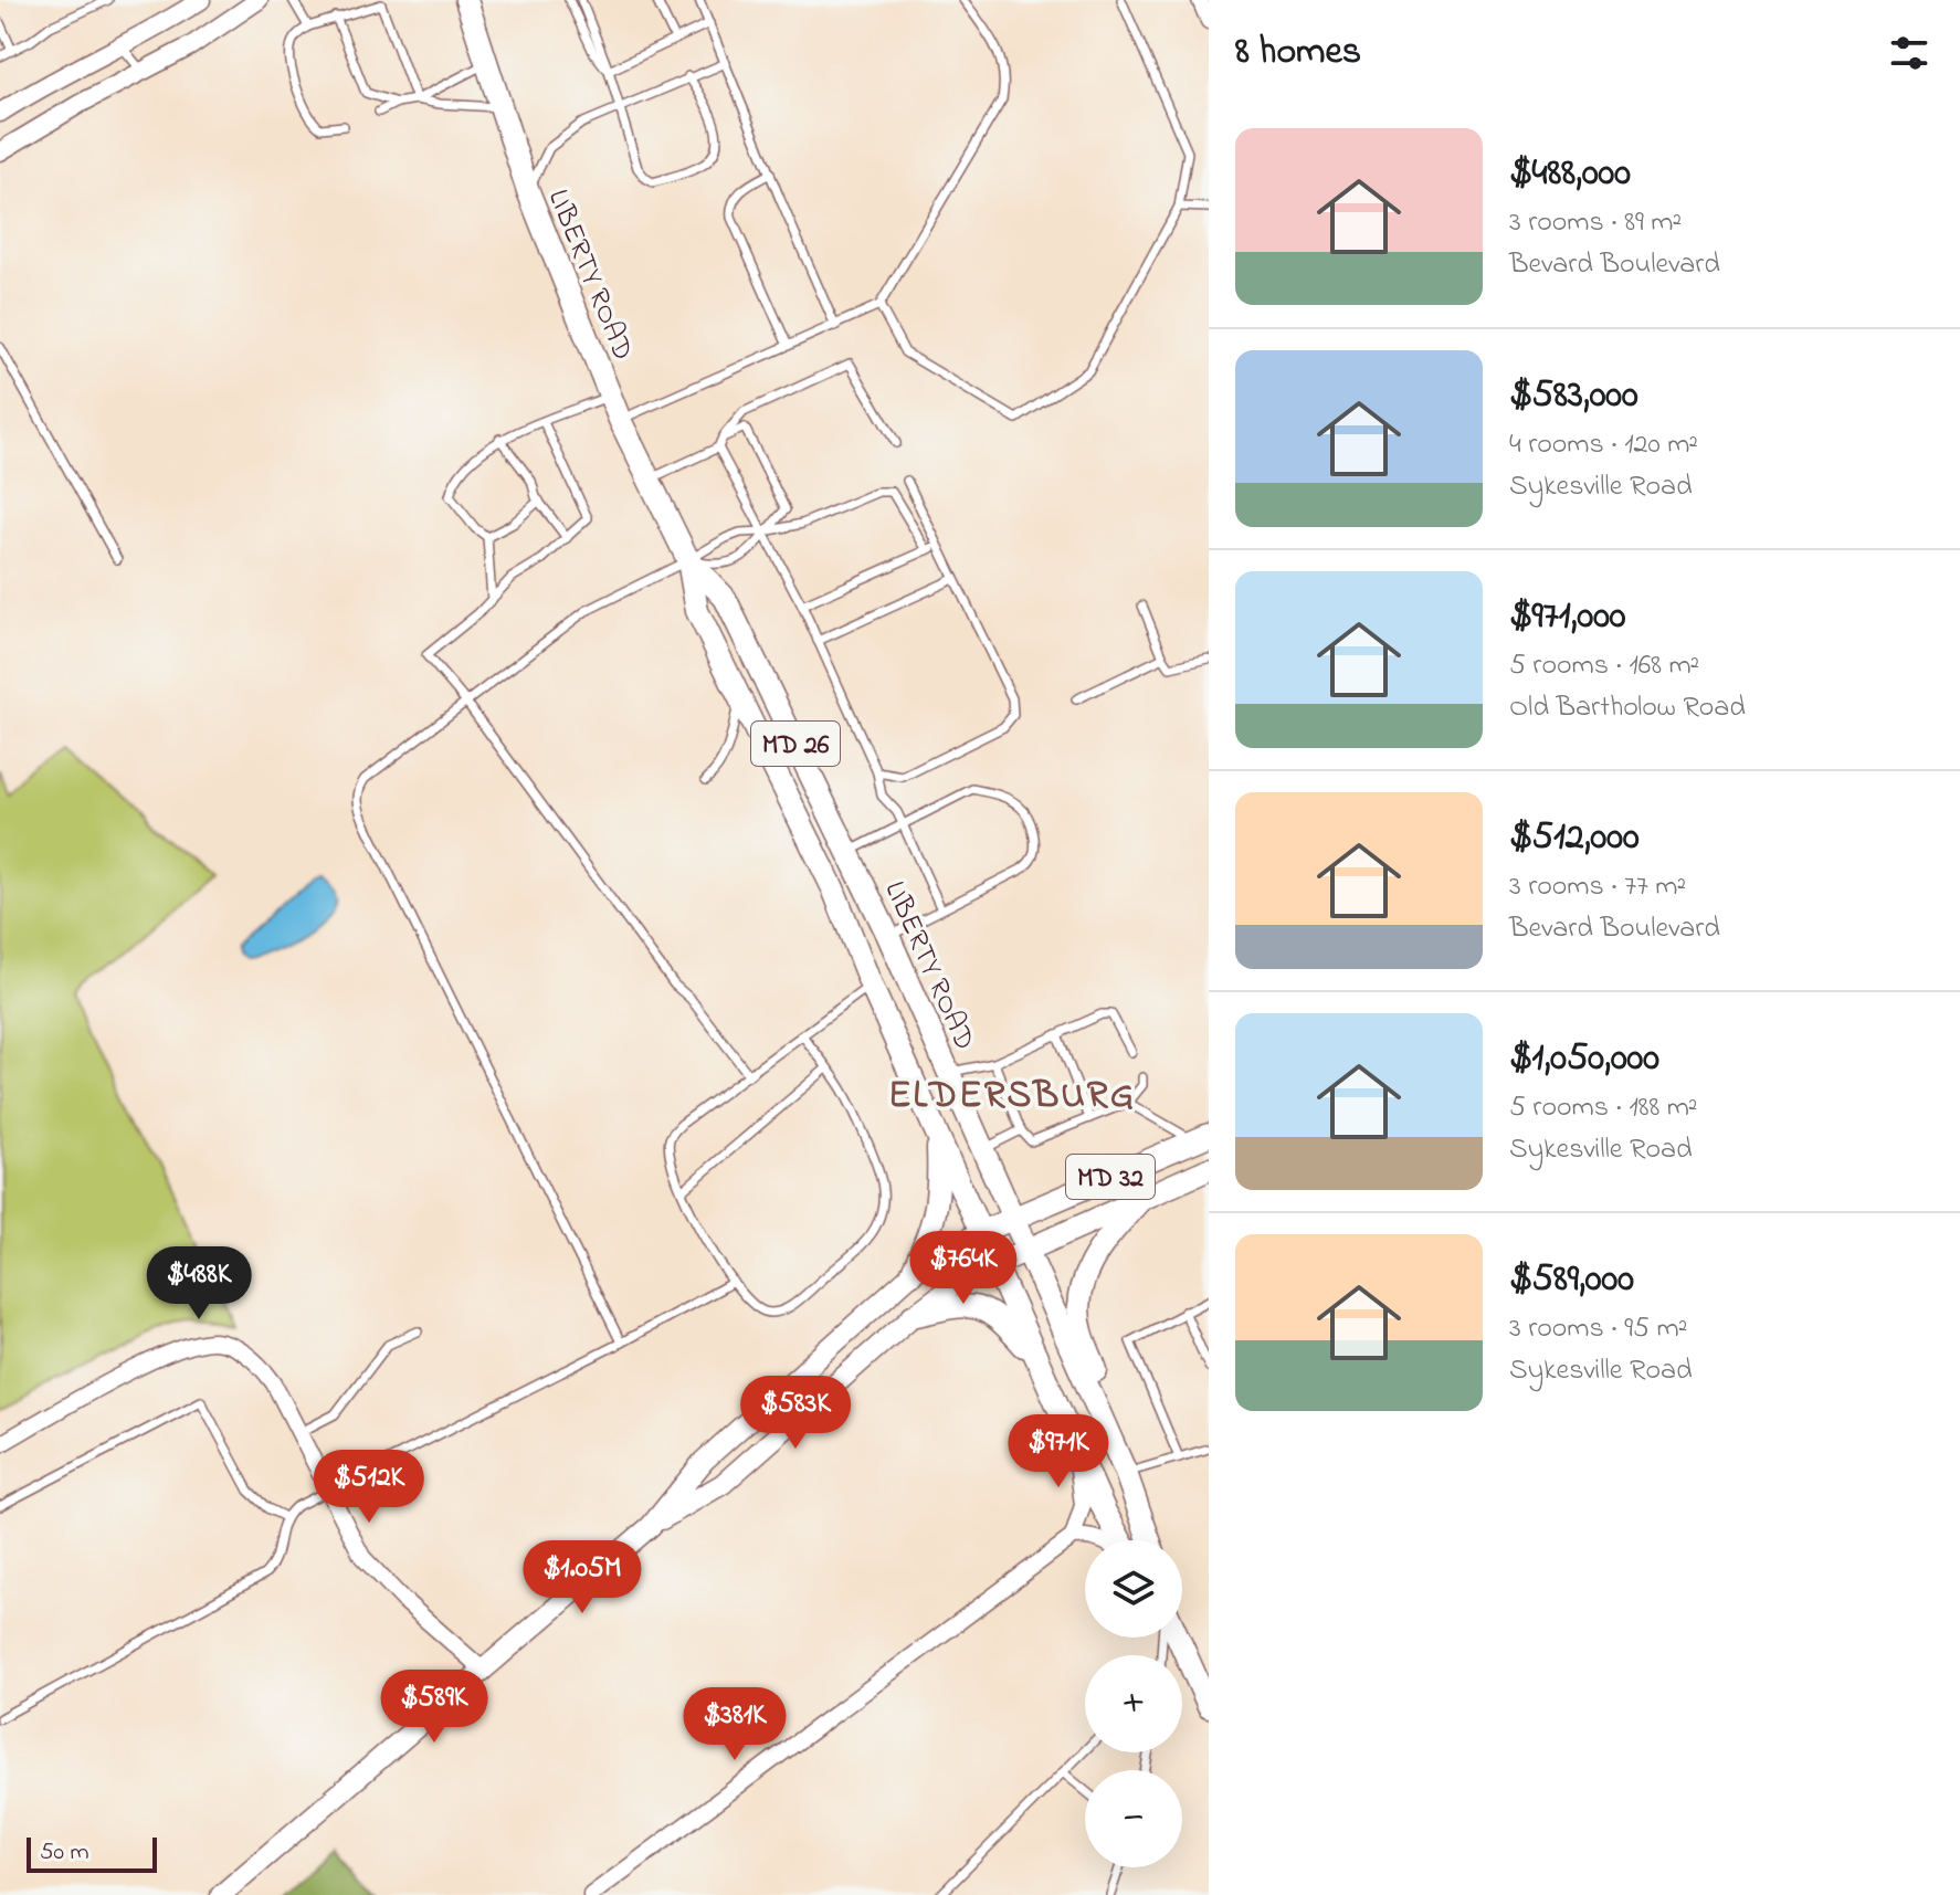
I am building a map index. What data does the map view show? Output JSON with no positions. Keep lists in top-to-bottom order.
{
  "streets": {
    "main road": ["LIBERTY ROAD", "MD 26", "MD 32"]
  },
  "crossings": [
    ["LIBERTY ROAD", "MD 32"]
  ],
  "districts": ["ELDERSBURG"],
  "scale_bar": "50 m",
  "page": {
    "heading": "8 homes",
    "list": [
      {
        "name": "$488,000",
        "note": "3 rooms · 89 m² · Bevard Boulevard"
      },
      {
        "name": "$583,000",
        "note": "4 rooms · 120 m² · Sykesville Road"
      },
      {
        "name": "$971,000",
        "note": "5 rooms · 168 m² · Old Bartholow Road"
      },
      {
        "name": "$512,000",
        "note": "3 rooms · 77 m² · Bevard Boulevard"
      },
      {
        "name": "$1,050,000",
        "note": "5 rooms · 188 m² · Sykesville Road"
      },
      {
        "name": "$589,000",
        "note": "3 rooms · 95 m² · Sykesville Road"
      }
    ],
    "price": [
      "$764K",
      "$488K",
      "$583K",
      "$971K",
      "$512K",
      "$1.05M",
      "$589K",
      "$381K"
    ],
    "map_buttons": ["+", "−"],
    "scale": "50 m"
  }
}
